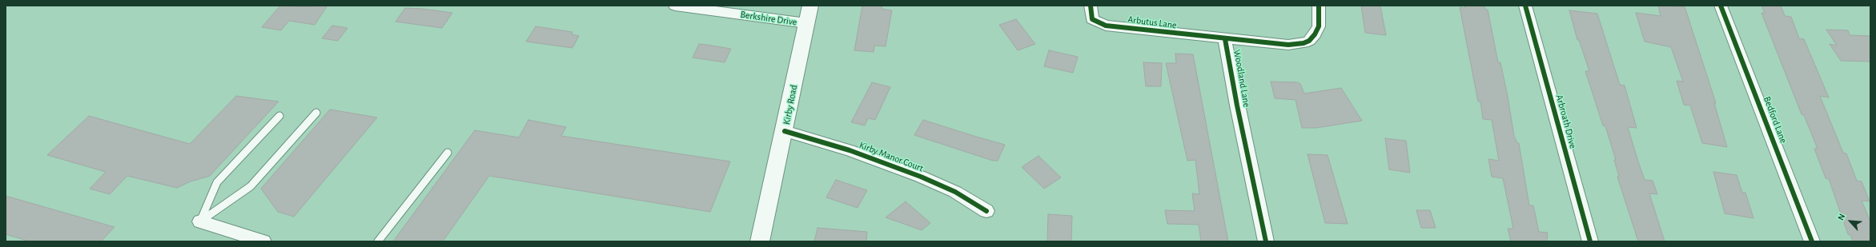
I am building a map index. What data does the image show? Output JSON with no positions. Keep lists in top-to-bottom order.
{
  "streets": {
    "main road": ["Kirby Road"],
    "street": [
      "Berkshire Drive",
      "Arbutus Lane",
      "Woodland Lane",
      "Bedford Lane",
      "Arbroath Drive",
      "Kirby Manor Court"
    ]
  },
  "crossings": [
    ["Berkshire Drive", "Kirby Road"],
    ["Arbutus Lane", "Woodland Lane"],
    ["Kirby Road", "Kirby Manor Court"]
  ],
  "north": "top left"
}
